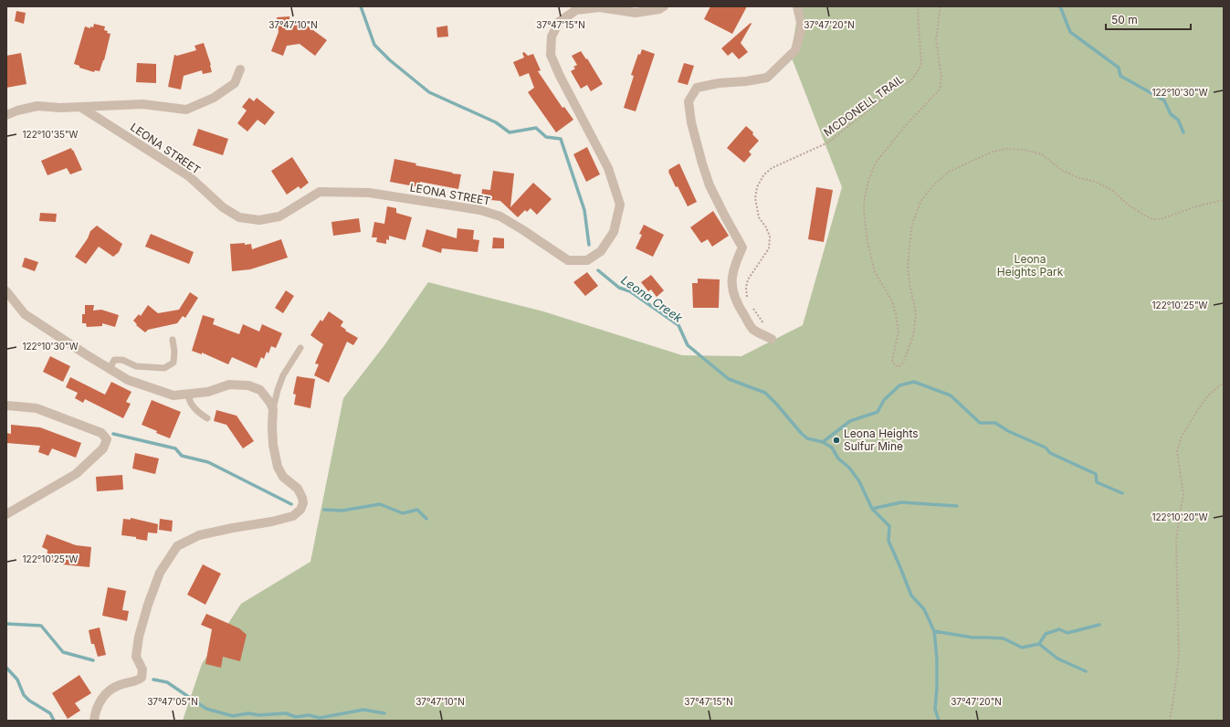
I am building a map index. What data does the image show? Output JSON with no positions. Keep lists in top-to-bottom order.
{
  "streets": {
    "street": ["LEONA STREET"],
    "path": ["MCDONELL TRAIL"]
  },
  "water": ["Leona Creek"],
  "parks": ["Leona Heights Park"],
  "places": ["Leona Heights Sulfur Mine"],
  "scale_bar": "50 m",
  "coordinates": [
    "37°47'10\"N",
    "37°47'15\"N",
    "37°47'20\"N",
    "122°10'30\"W",
    "122°10'35\"W",
    "122°10'25\"W",
    "122°10'20\"W",
    "37°47'05\"N"
  ]
}
